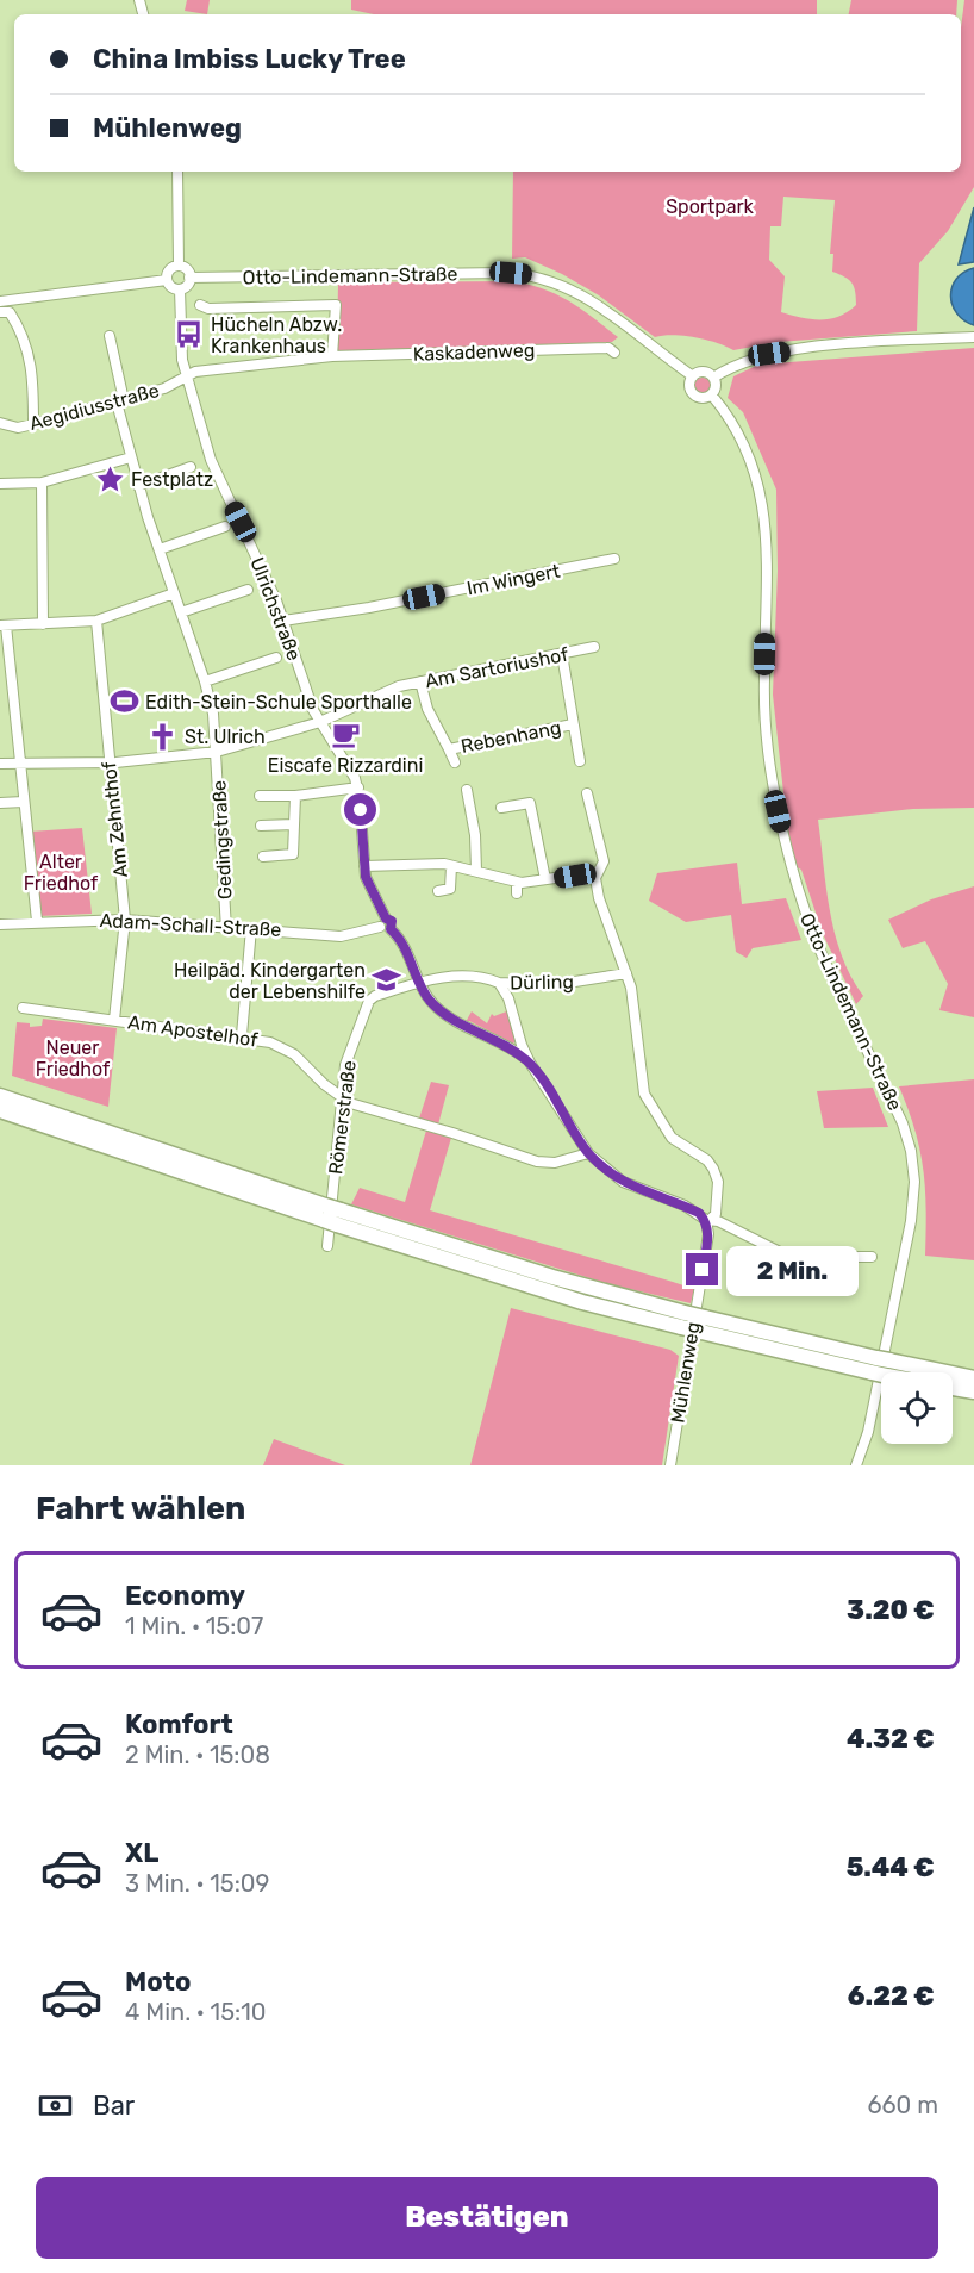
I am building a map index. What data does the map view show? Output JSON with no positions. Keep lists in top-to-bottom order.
{
  "streets": {
    "street": [
      "Otto-Lindemann-Straße",
      "Kaskadenweg",
      "Aegidiusstraße",
      "Im Wingert",
      "Ulrichstraße",
      "Am Sartoriushof",
      "Rebenhang",
      "Am Zehnthof",
      "Gedingstraße",
      "Adam-Schall-Straße",
      "Dürling",
      "Am Apostelhof",
      "Römerstraße",
      "Mühlenweg"
    ]
  },
  "crossings": [
    ["Otto-Lindemann-Straße", "Ulrichstraße"],
    ["Kaskadenweg", "Aegidiusstraße"],
    ["Kaskadenweg", "Ulrichstraße"],
    ["Aegidiusstraße", "Ulrichstraße"],
    ["Aegidiusstraße", "Gedingstraße"],
    ["Im Wingert", "Ulrichstraße"],
    ["Ulrichstraße", "Am Sartoriushof"],
    ["Ulrichstraße", "Adam-Schall-Straße"],
    ["Ulrichstraße", "Römerstraße"],
    ["Am Sartoriushof", "Rebenhang"],
    ["Am Sartoriushof", "Am Zehnthof"],
    ["Am Sartoriushof", "Gedingstraße"],
    ["Am Zehnthof", "Adam-Schall-Straße"],
    ["Am Zehnthof", "Am Apostelhof"],
    ["Gedingstraße", "Adam-Schall-Straße"],
    ["Dürling", "Mühlenweg"],
    ["Am Apostelhof", "Römerstraße"]
  ],
  "parks": ["Sportpark", "Alter Friedhof", "Neuer Friedhof"],
  "places": {
    "bus stop": ["Hücheln Abzw. Krankenhaus"],
    "place": ["Festplatz"],
    "sports": ["Edith-Stein-Schule Sporthalle"],
    "cafe": ["Eiscafe Rizzardini"],
    "church": ["St. Ulrich"],
    "school or university": ["Heilpäd. Kindergarten der Lebenshilfe"]
  },
  "page": {
    "banner": ["China Imbiss Lucky Tree", "Mühlenweg"],
    "bubble": "2 Min.",
    "heading": "Fahrt wählen",
    "list": [
      {
        "name": "Economy",
        "note": "1 Min. · 15:07",
        "value": "3.20 €"
      },
      {
        "name": "Komfort",
        "note": "2 Min. · 15:08",
        "value": "4.32 €"
      },
      {
        "name": "XL",
        "note": "3 Min. · 15:09",
        "value": "5.44 €"
      },
      {
        "name": "Moto",
        "note": "4 Min. · 15:10",
        "value": "6.22 €"
      }
    ],
    "pay": ["Bar", "660 m"],
    "buttons": "Bestätigen"
  }
}
